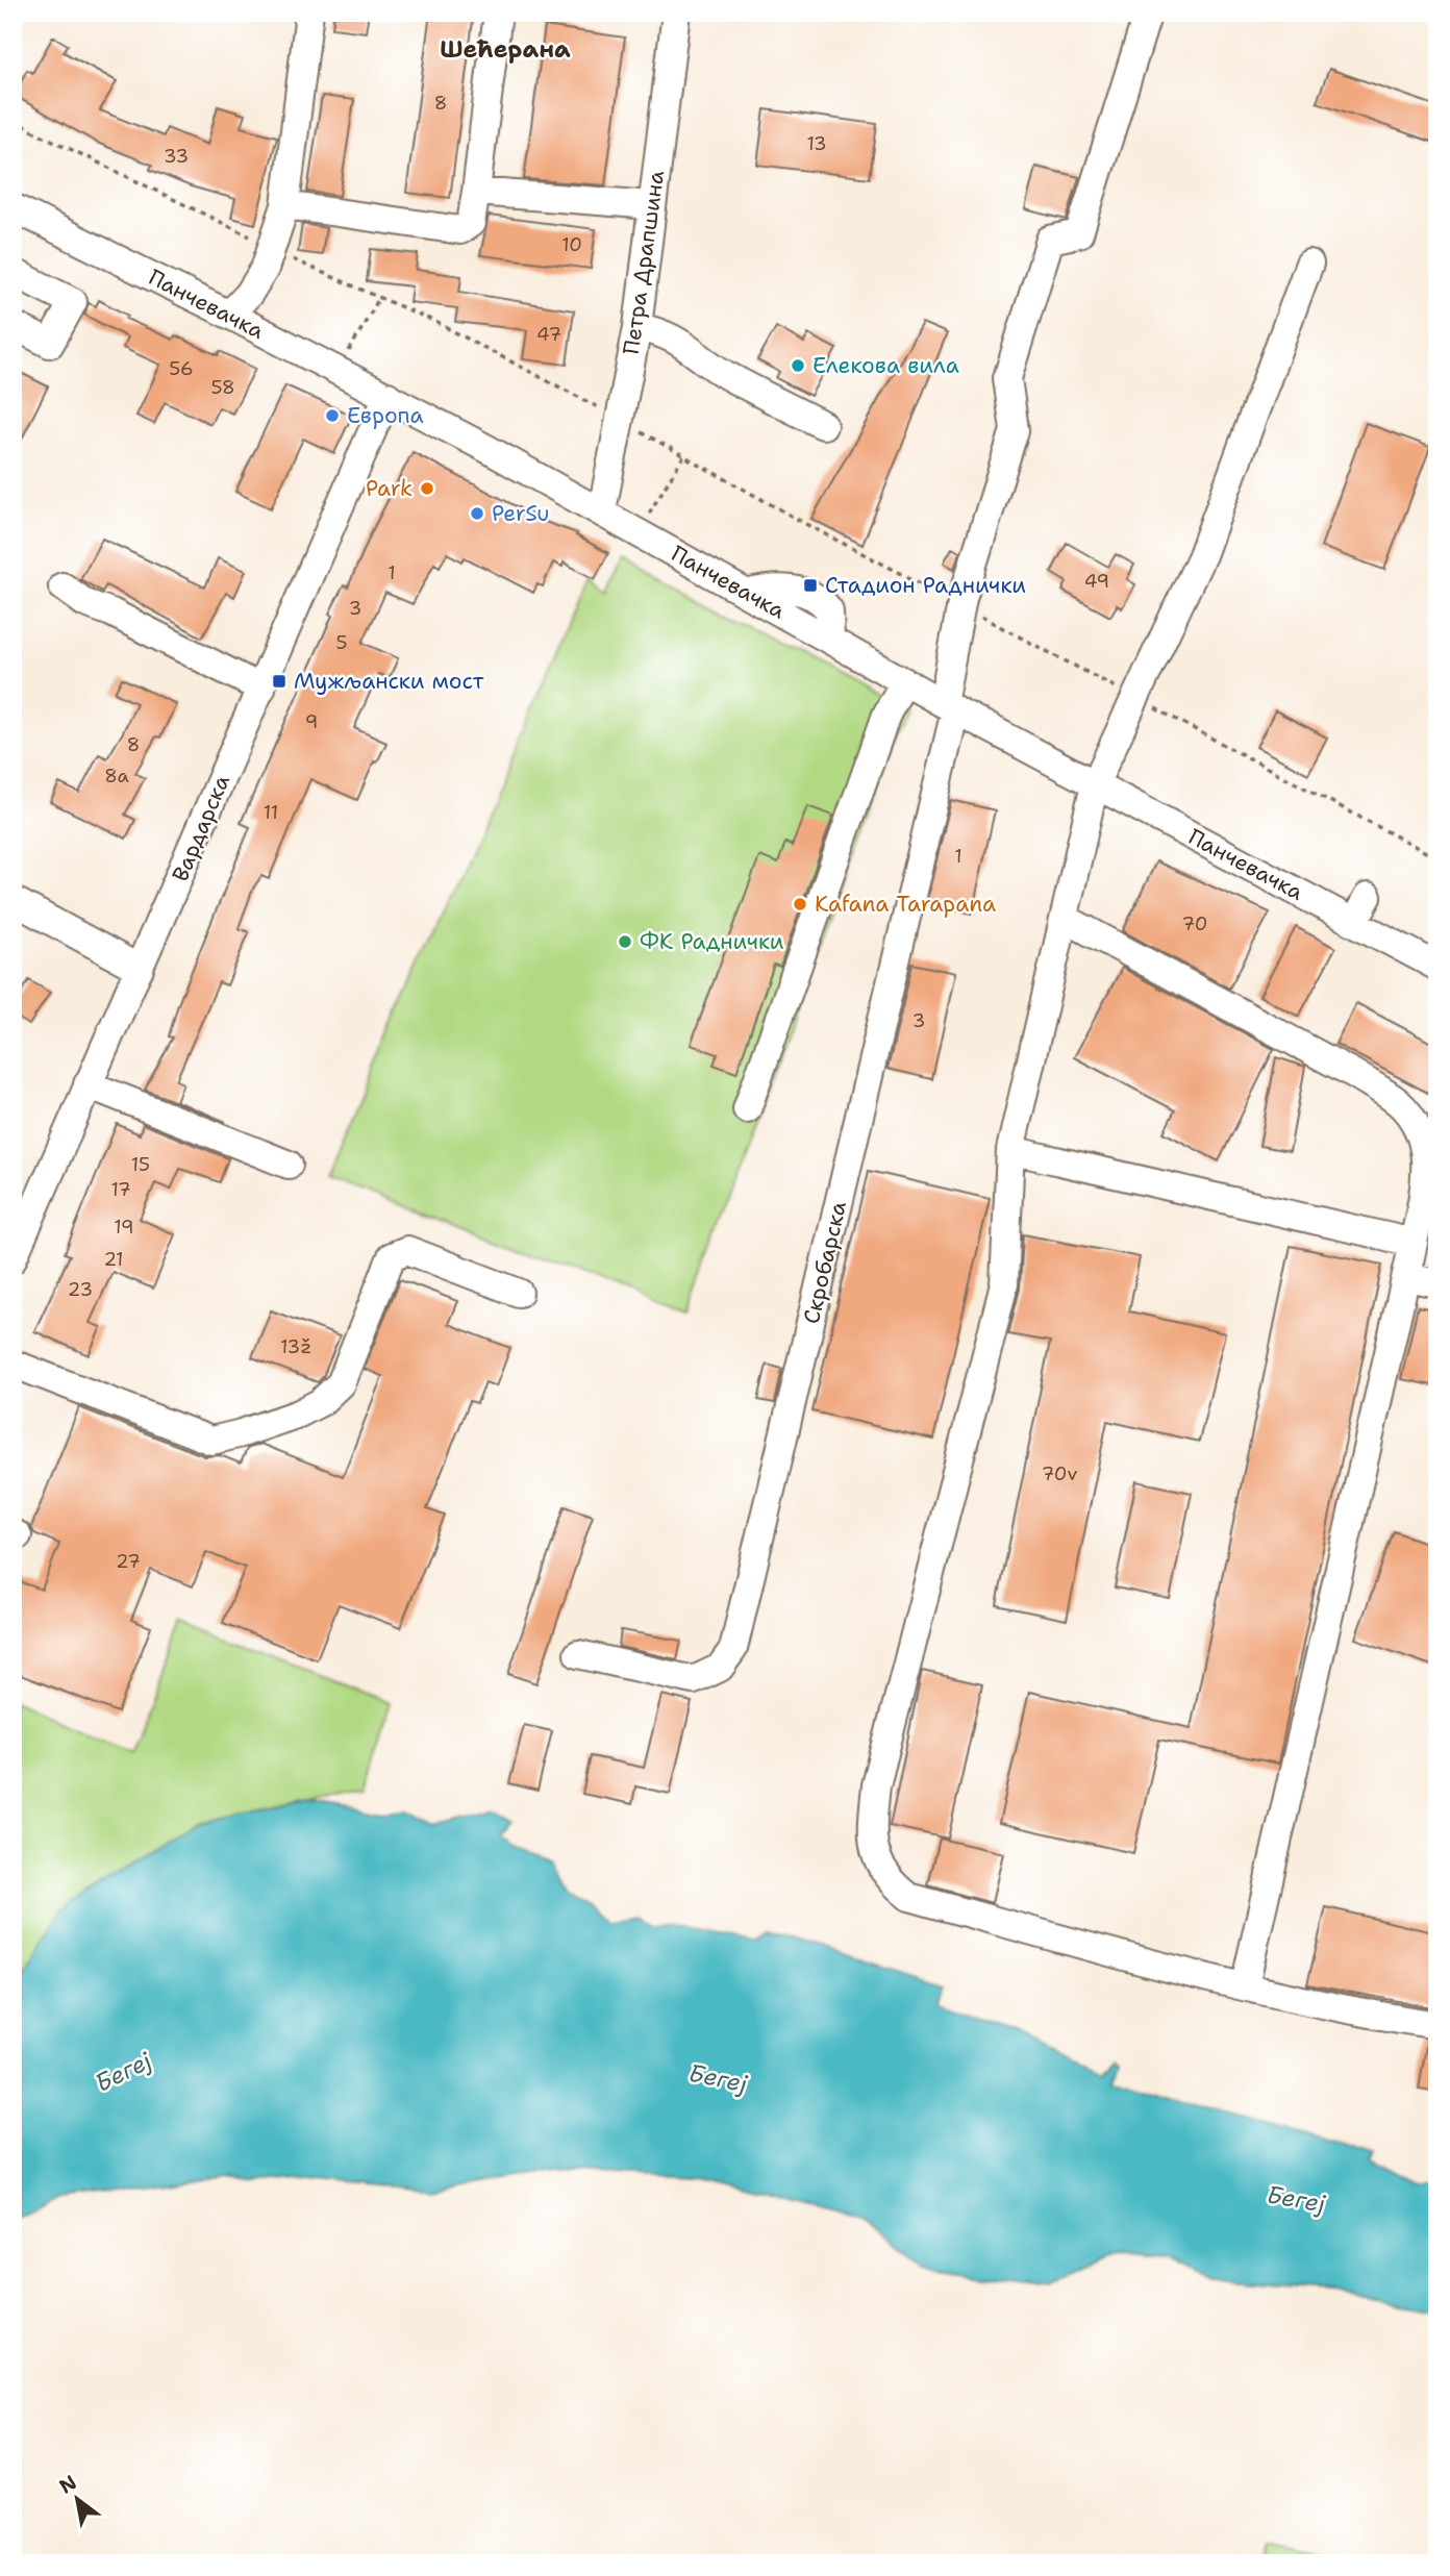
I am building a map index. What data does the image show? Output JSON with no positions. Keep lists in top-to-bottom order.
{
  "streets": {
    "street": [
      "Петра Драпшина",
      "Панчевачка",
      "Вардарска",
      "Скробарска"
    ]
  },
  "crossings": [
    ["Петра Драпшина", "Панчевачка"],
    ["Панчевачка", "Вардарска"],
    ["Панчевачка", "Скробарска"]
  ],
  "districts": ["Шећерана"],
  "water": ["Бегеј"],
  "places": {
    "other": [
      "Елекова вила",
      "Европа",
      "Park",
      "PerSu",
      "Kafana Tarapana",
      "ФК Раднички"
    ],
    "transit": ["Стадион Раднички", "Мужљански мост"]
  },
  "house_numbers": [
    "8",
    "13",
    "33",
    "10",
    "47",
    "56",
    "58",
    "1",
    "49",
    "3",
    "5",
    "9",
    "8",
    "8a",
    "11",
    "1",
    "70",
    "3",
    "15",
    "17",
    "19",
    "21",
    "23",
    "13ž",
    "70v",
    "27"
  ],
  "north": "top left"
}
